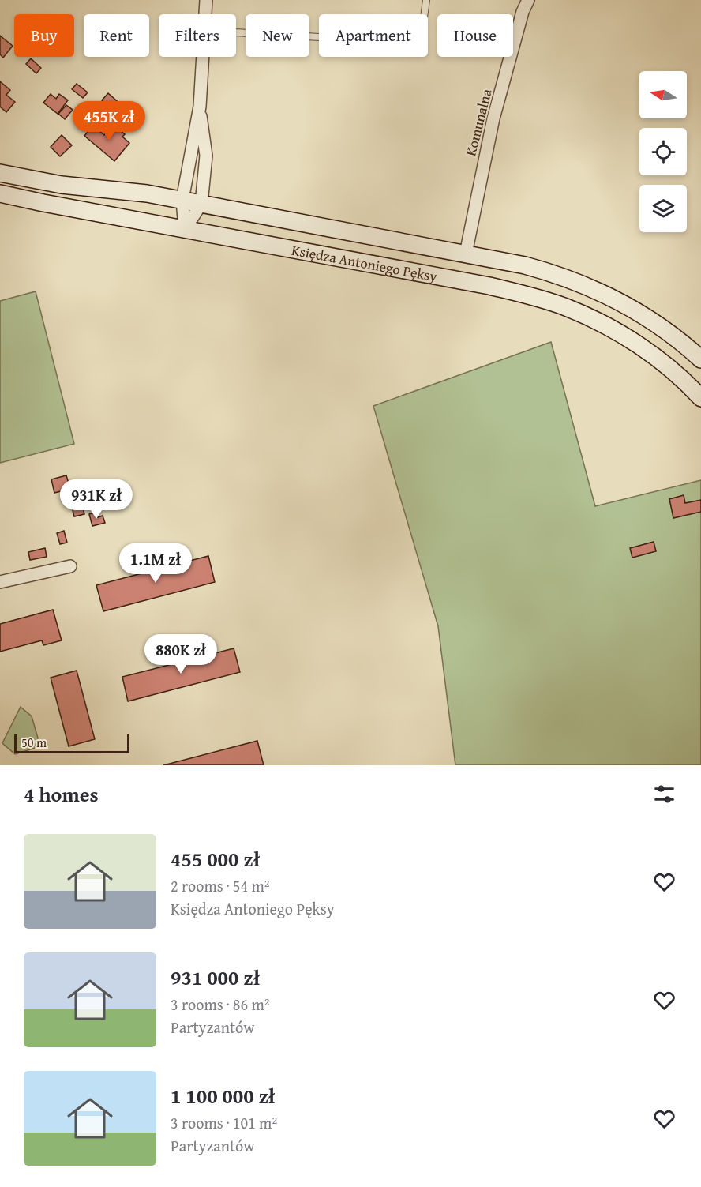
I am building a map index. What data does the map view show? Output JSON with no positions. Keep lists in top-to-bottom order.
{
  "streets": {
    "main road": ["Księdza Antoniego Pęksy"],
    "street": ["Komunalna"]
  },
  "crossings": [
    ["Komunalna", "Księdza Antoniego Pęksy"]
  ],
  "scale_bar": "50 m",
  "north": "left",
  "page": {
    "chip": [
      "Buy",
      "Rent",
      "Filters",
      "New",
      "Apartment",
      "House"
    ],
    "price": [
      "455K zł",
      "931K zł",
      "1.1M zł",
      "880K zł"
    ],
    "scale": "50 m",
    "heading": "4 homes",
    "list": [
      {
        "name": "455 000 zł",
        "note": "2 rooms · 54 m² · Księdza Antoniego Pęksy"
      },
      {
        "name": "931 000 zł",
        "note": "3 rooms · 86 m² · Partyzantów"
      },
      {
        "name": "1 100 000 zł",
        "note": "3 rooms · 101 m² · Partyzantów"
      }
    ]
  }
}
